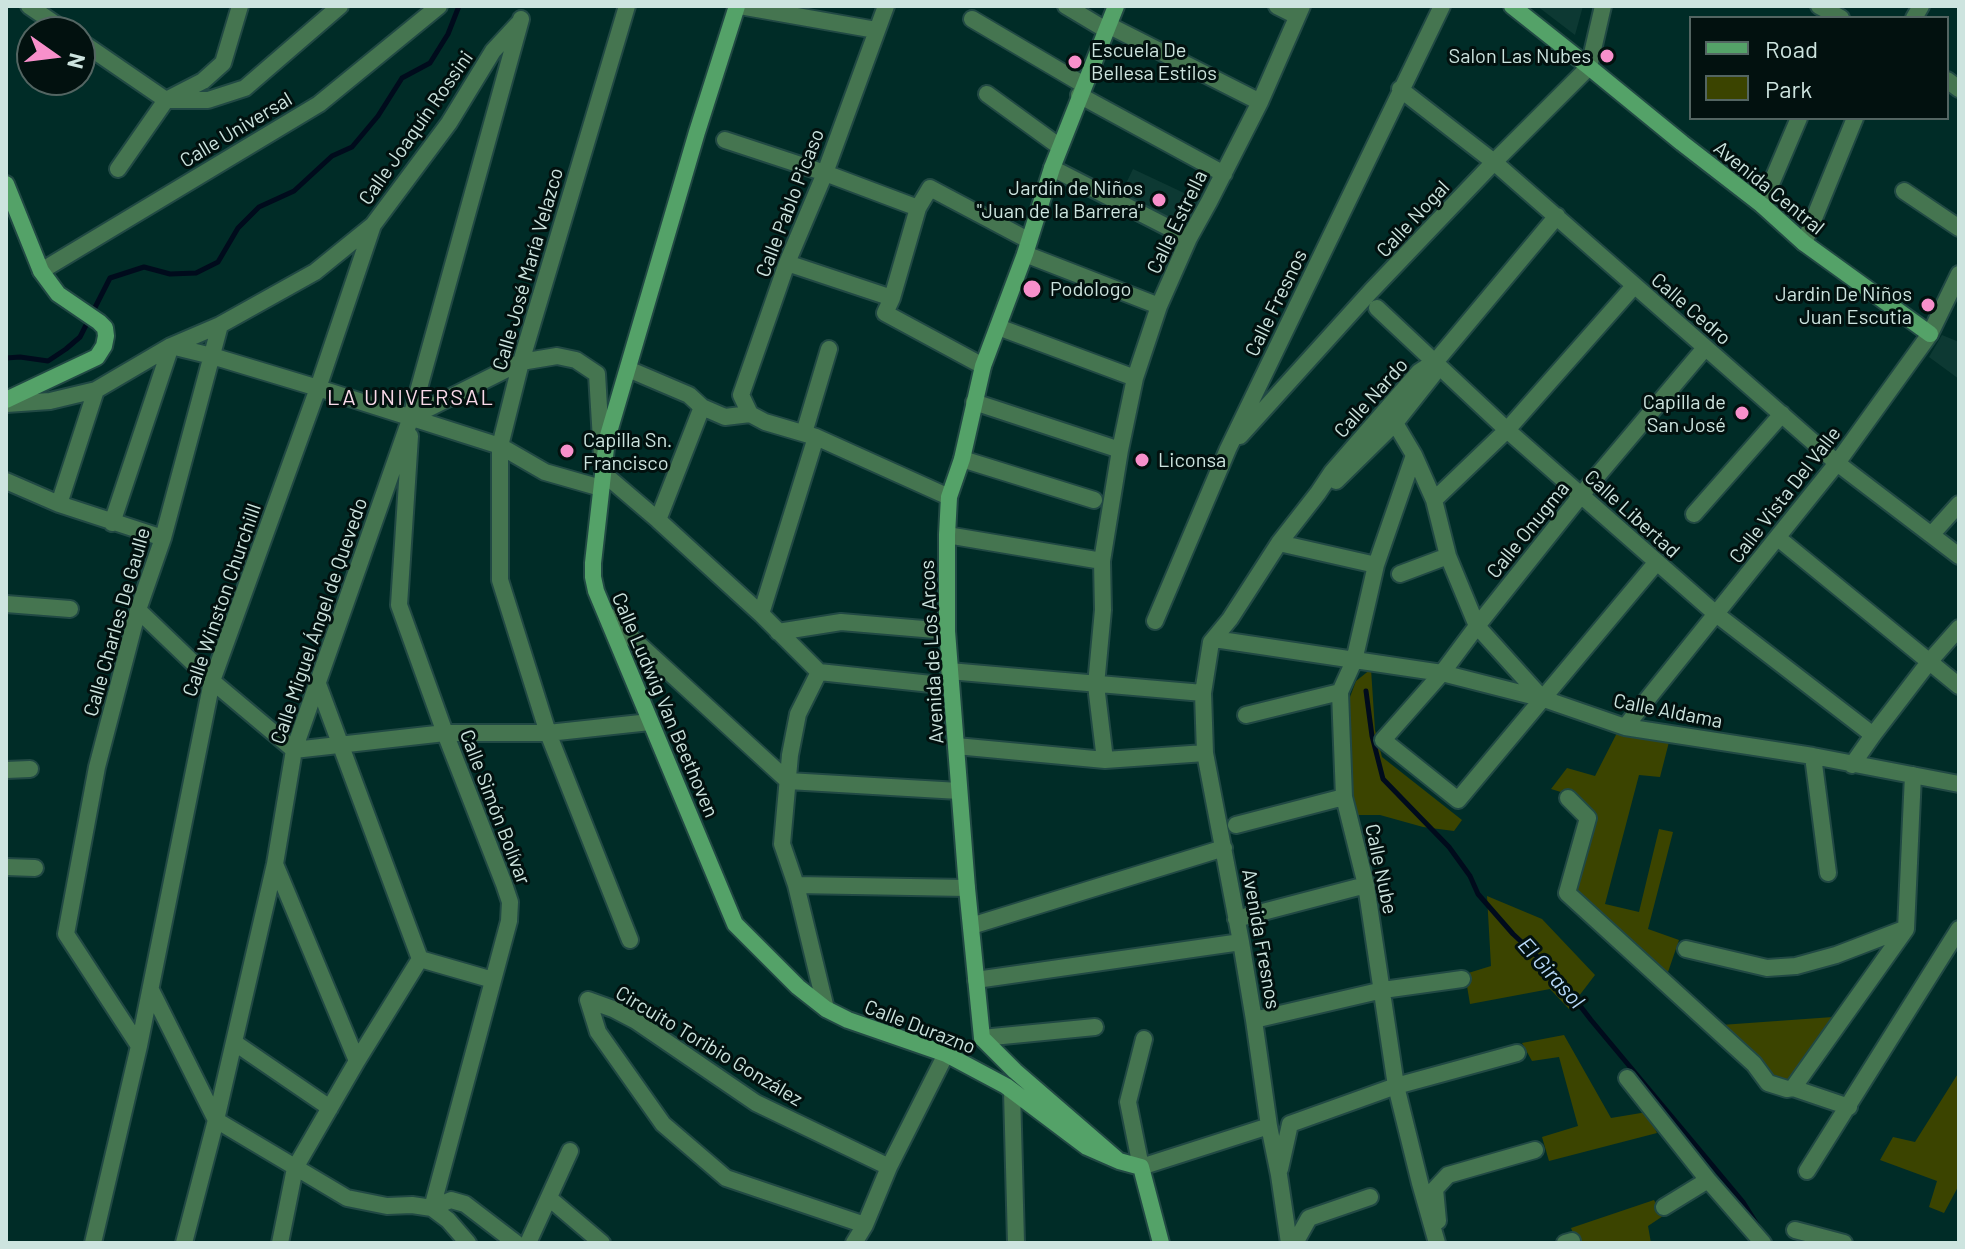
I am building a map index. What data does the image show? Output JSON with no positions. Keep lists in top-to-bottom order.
{
  "streets": {
    "street": [
      "Calle Joaquín Rossini",
      "Calle Universal",
      "Avenida Central",
      "Calle Pablo Picaso",
      "Calle Nogal",
      "Calle Estrella",
      "Calle José María Velazco",
      "Calle Fresnos",
      "Calle Cedro",
      "Calle Nardo",
      "Calle Vista Del Valle",
      "Calle Libertad",
      "Calle Onugma",
      "Calle Winston Churchilll",
      "Calle Miguel Ángel de Quevedo",
      "Calle Charles De Gaulle",
      "Avenida de Los Arcos",
      "Calle Ludwig Van Beethoven",
      "Calle Aldama",
      "Calle Simón Bolívar",
      "Calle Nube",
      "Avenida Fresnos",
      "Calle Durazno",
      "Circuito Toribio González"
    ]
  },
  "crossings": [
    ["Calle Joaquín Rossini", "Calle Winston Churchilll"],
    ["Calle Joaquín Rossini", "Calle Miguel Ángel de Quevedo"],
    ["Calle Joaquín Rossini", "Calle Charles De Gaulle"],
    ["Avenida Central", "Calle Nogal"],
    ["Avenida Central", "Calle Vista Del Valle"],
    ["Calle Nogal", "Calle Fresnos"],
    ["Calle Nogal", "Calle Cedro"],
    ["Calle Fresnos", "Calle Cedro"],
    ["Calle Cedro", "Calle Vista Del Valle"],
    ["Calle Cedro", "Calle Onugma"],
    ["Calle Nardo", "Calle Libertad"],
    ["Calle Nardo", "Calle Aldama"],
    ["Calle Nardo", "Avenida Fresnos"],
    ["Calle Vista Del Valle", "Calle Libertad"],
    ["Calle Vista Del Valle", "Calle Aldama"],
    ["Calle Libertad", "Calle Onugma"],
    ["Calle Onugma", "Calle Aldama"],
    ["Calle Winston Churchilll", "Calle Charles De Gaulle"],
    ["Calle Miguel Ángel de Quevedo", "Calle Simón Bolívar"],
    ["Calle Ludwig Van Beethoven", "Calle Durazno"],
    ["Calle Aldama", "Calle Nube"]
  ],
  "districts": ["LA UNIVERSAL"],
  "water": ["El Girasol"],
  "places": [
    "Salon Las Nubes",
    "Escuela De Bellesa Estilos",
    "Jardín de Niños \"Juan de la Barrera\"",
    "Podologo",
    "Jardin De Niños Juan Escutia",
    "Capilla de San José",
    "Capilla Sn. Francisco",
    "Liconsa"
  ],
  "legend": ["Road", "Park"],
  "north": "right"
}
